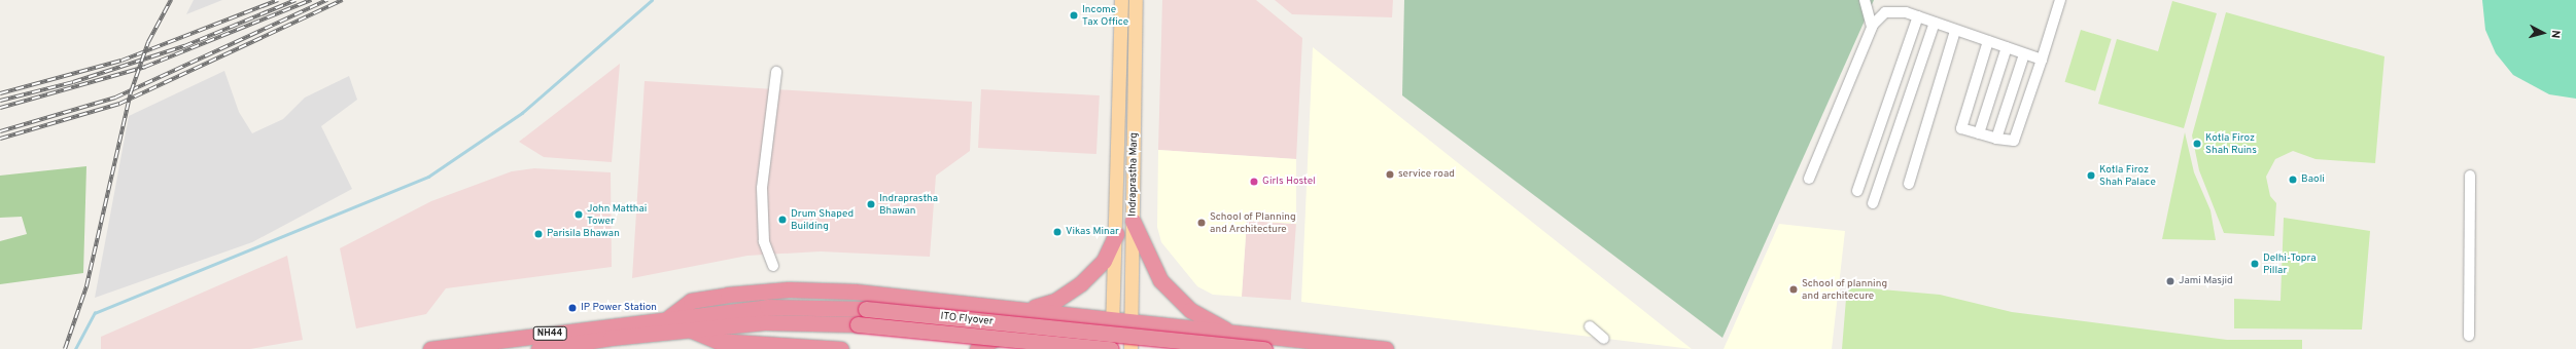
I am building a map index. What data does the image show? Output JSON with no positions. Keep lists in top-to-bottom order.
{
  "streets": {
    "highway": ["ITO Flyover", "NH44"],
    "main road": ["Indraprastha Marg"]
  },
  "crossings": [
    ["Indraprastha Marg", "ITO Flyover"],
    ["ITO Flyover", "NH44"]
  ],
  "places": [
    "Income Tax Office",
    "Kotla Firoz Shah Ruins",
    "service road",
    "Kotla Firoz Shah Palace",
    "Baoli",
    "Girls Hostel",
    "Indraprastha Bhawan",
    "John Matthai Tower",
    "Drum Shaped Building",
    "School of Planning and Architecture",
    "Vikas Minar",
    "Parisila Bhawan",
    "Delhi-Topra Pillar",
    "Jami Masjid",
    "School of planning and architecure",
    "IP Power Station"
  ],
  "north": "right"
}
